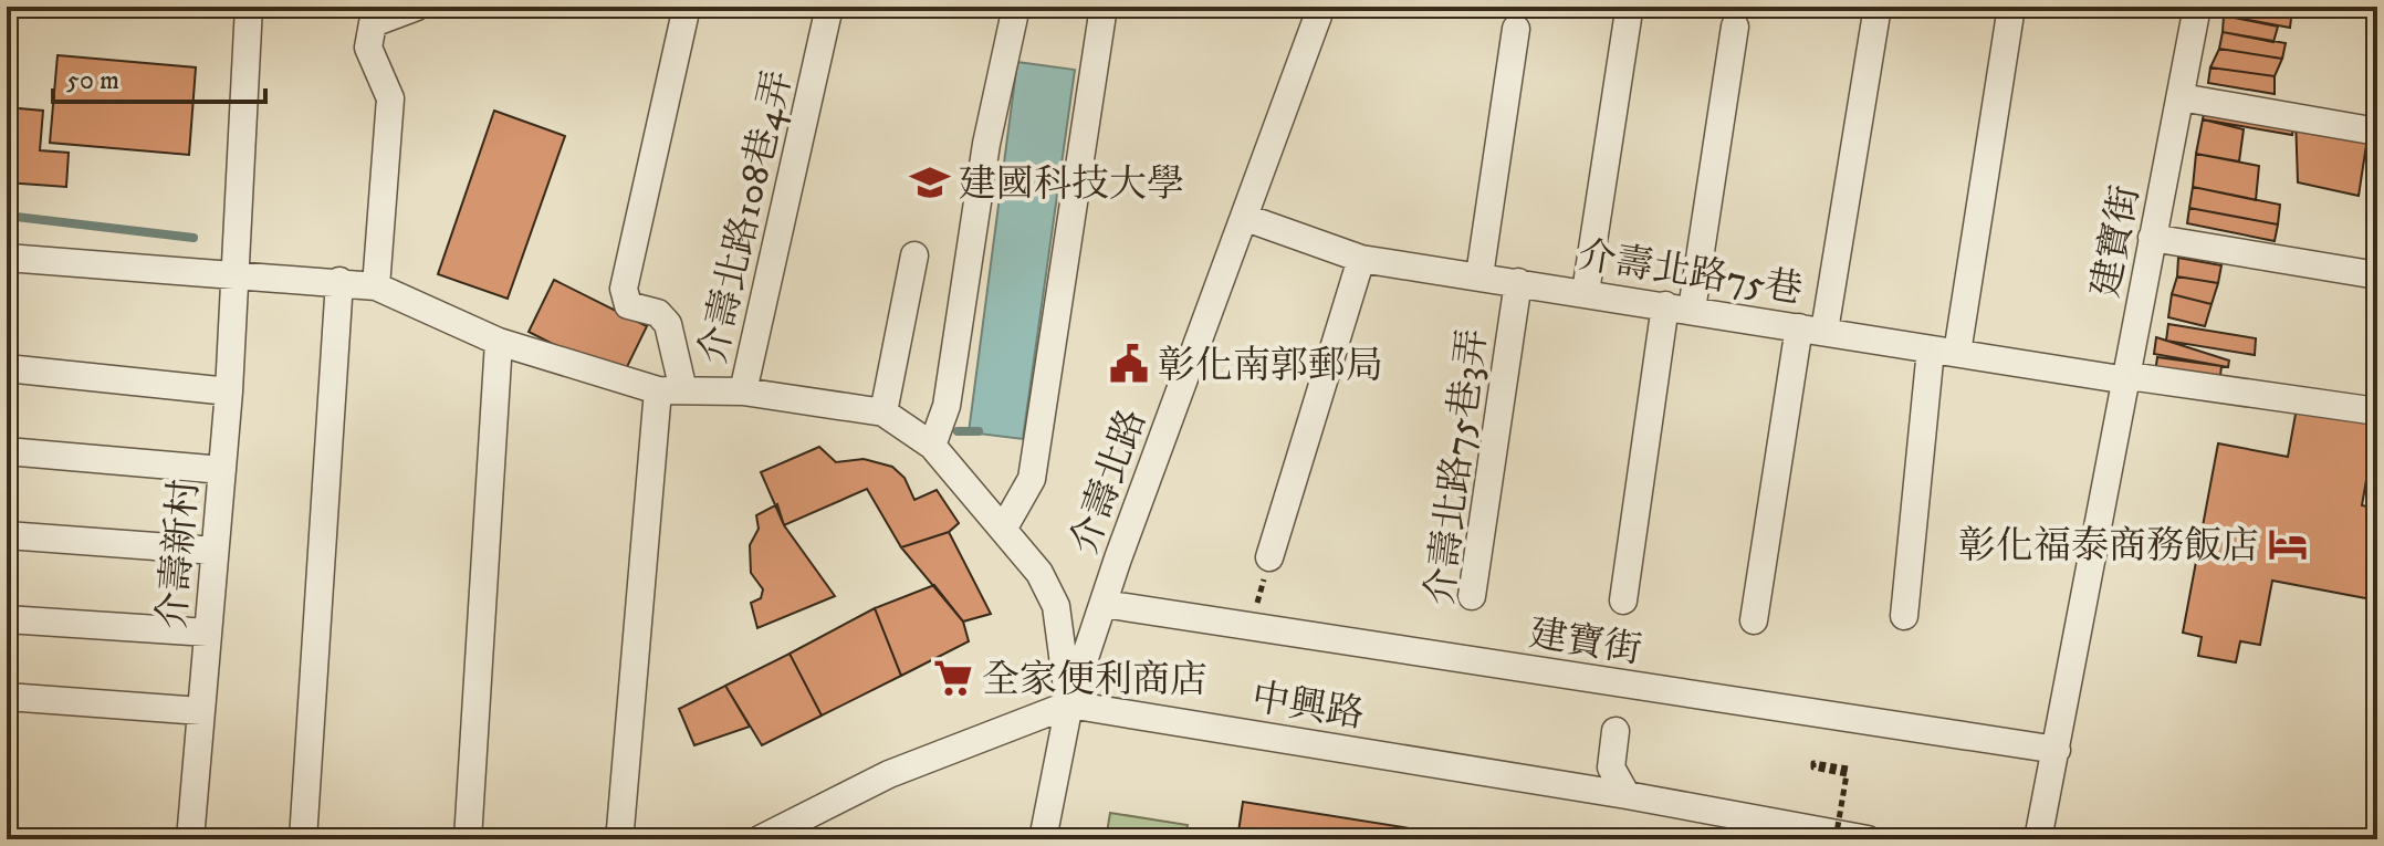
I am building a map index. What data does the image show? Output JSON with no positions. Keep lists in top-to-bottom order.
{
  "streets": {
    "street": [
      "介壽北路108巷4弄",
      "建寶街",
      "介壽北路75巷",
      "介壽北路75巷3弄",
      "介壽北路",
      "介壽新村",
      "中興路"
    ]
  },
  "crossings": [
    ["建寶街", "介壽北路75巷"],
    ["建寶街", "介壽北路"],
    ["介壽北路75巷", "介壽北路75巷3弄"],
    ["介壽北路75巷", "介壽北路"],
    ["介壽北路", "中興路"]
  ],
  "places": {
    "school or university": ["建國科技大學"],
    "public building": ["彰化南郭郵局"],
    "hotel": ["彰化福泰商務飯店"],
    "supermarket": ["全家便利商店"]
  },
  "scale_bar": "50 m"
}
